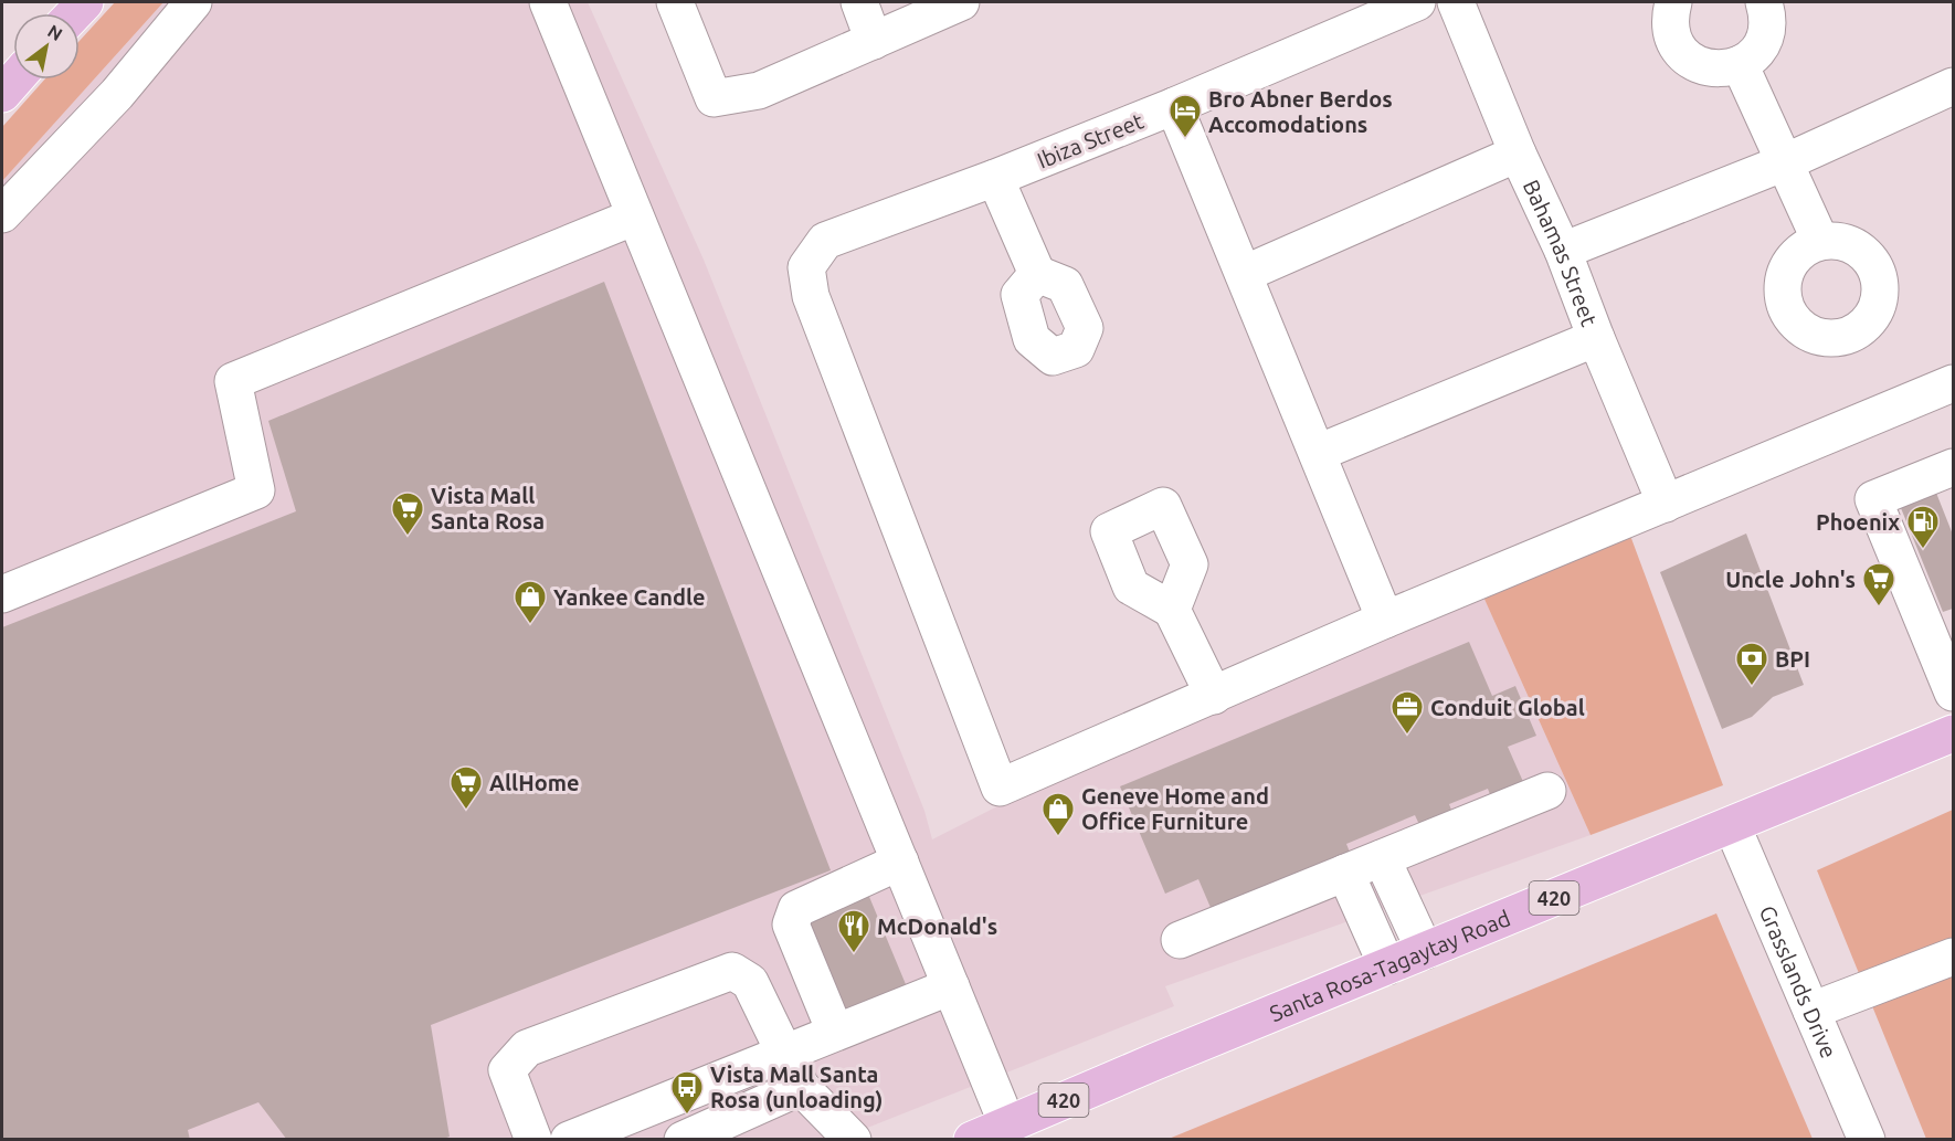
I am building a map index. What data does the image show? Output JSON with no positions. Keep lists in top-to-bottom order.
{
  "streets": {
    "main road": ["420", "Santa Rosa-Tagaytay Road"],
    "street": ["Ibiza Street", "Bahamas Street", "Grasslands Drive"]
  },
  "crossings": [
    ["Santa Rosa-Tagaytay Road", "Grasslands Drive"]
  ],
  "places": {
    "hotel": ["Bro Abner Berdos Accomodations"],
    "supermarket": ["Vista Mall Santa Rosa", "Uncle John's", "AllHome"],
    "fuel station": ["Phoenix"],
    "shop": ["Yankee Candle", "Geneve Home and Office Furniture"],
    "bank": ["BPI"],
    "office": ["Conduit Global"],
    "restaurant": ["McDonald's"],
    "bus stop": ["Vista Mall Santa Rosa (unloading)"]
  },
  "north": "top right"
}
